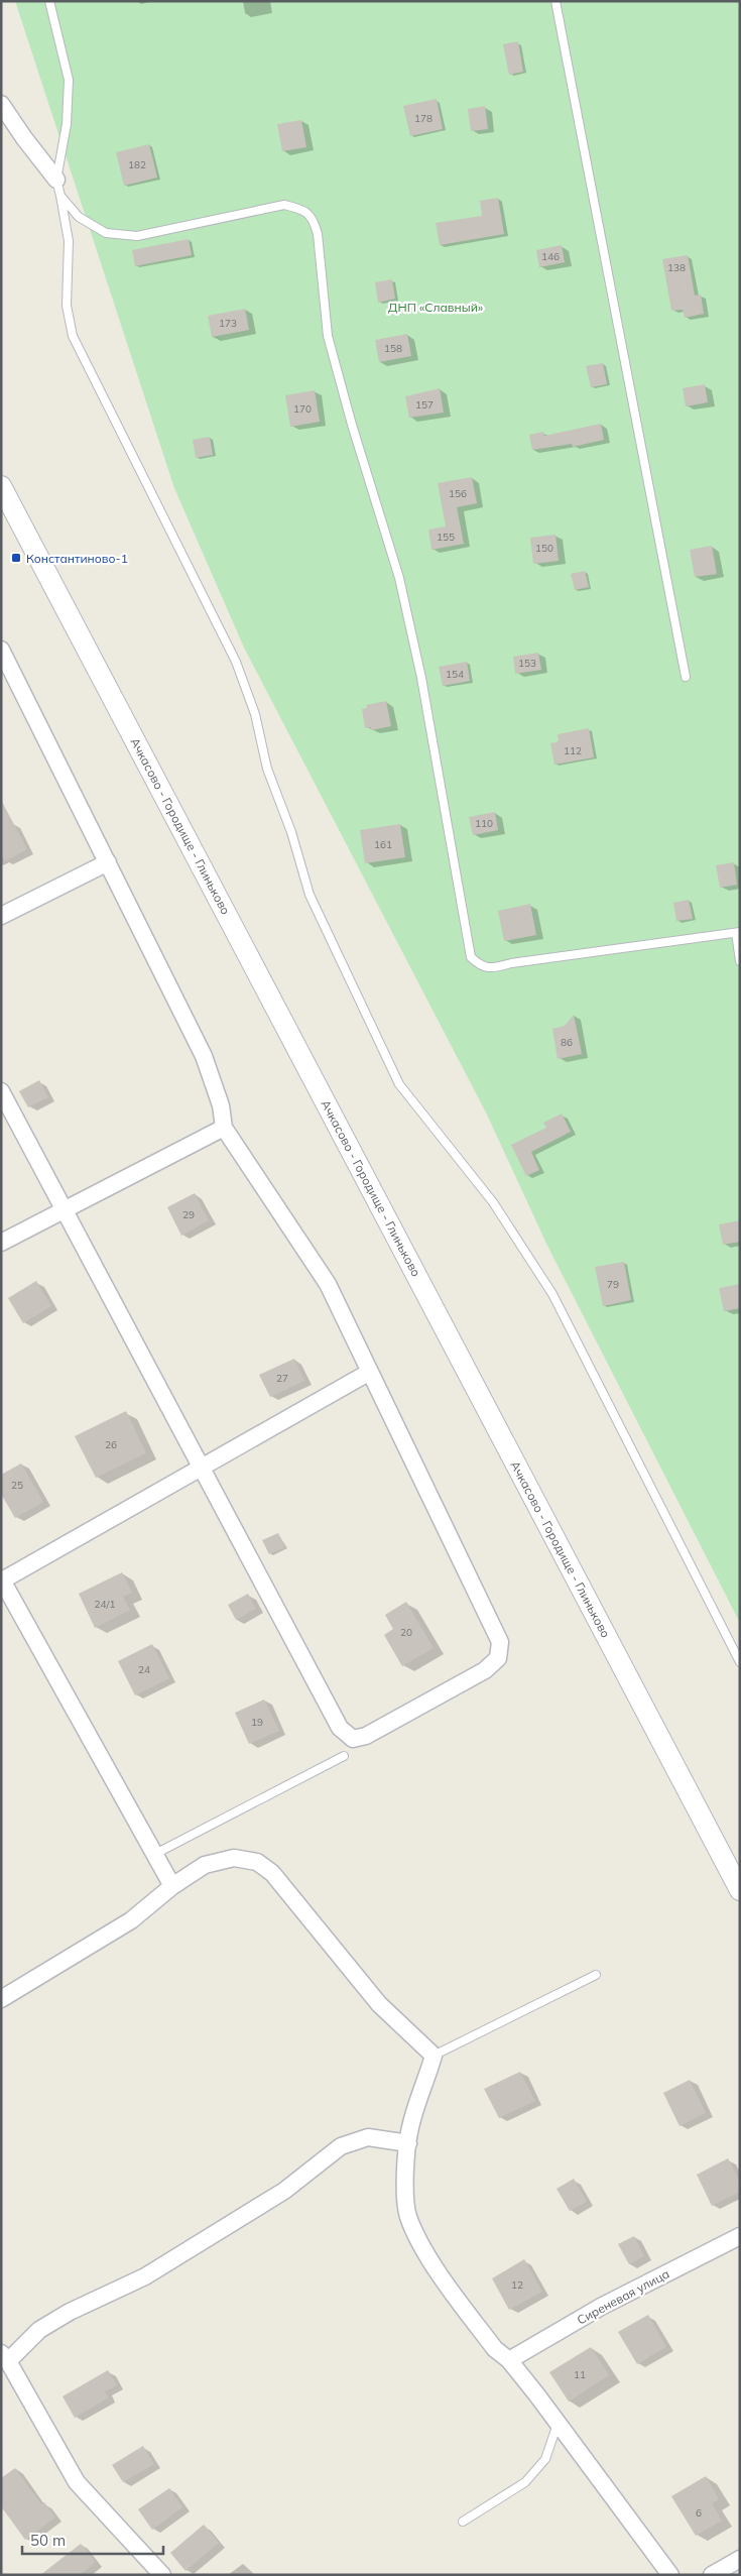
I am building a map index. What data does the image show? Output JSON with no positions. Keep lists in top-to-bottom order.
{
  "streets": {
    "street": ["Ачкасово - Городище - Глиньково", "Сиреневая улица"]
  },
  "parks": ["ДНП «Славный»"],
  "places": {
    "transit": ["Константиново-1"]
  },
  "house_numbers": [
    "178",
    "182",
    "146",
    "138",
    "173",
    "158",
    "157",
    "170",
    "156",
    "155",
    "150",
    "153",
    "154",
    "112",
    "110",
    "161",
    "86",
    "29",
    "79",
    "27",
    "26",
    "25",
    "24/1",
    "20",
    "24",
    "19",
    "12",
    "11",
    "6"
  ],
  "scale_bar": "50 m"
}
